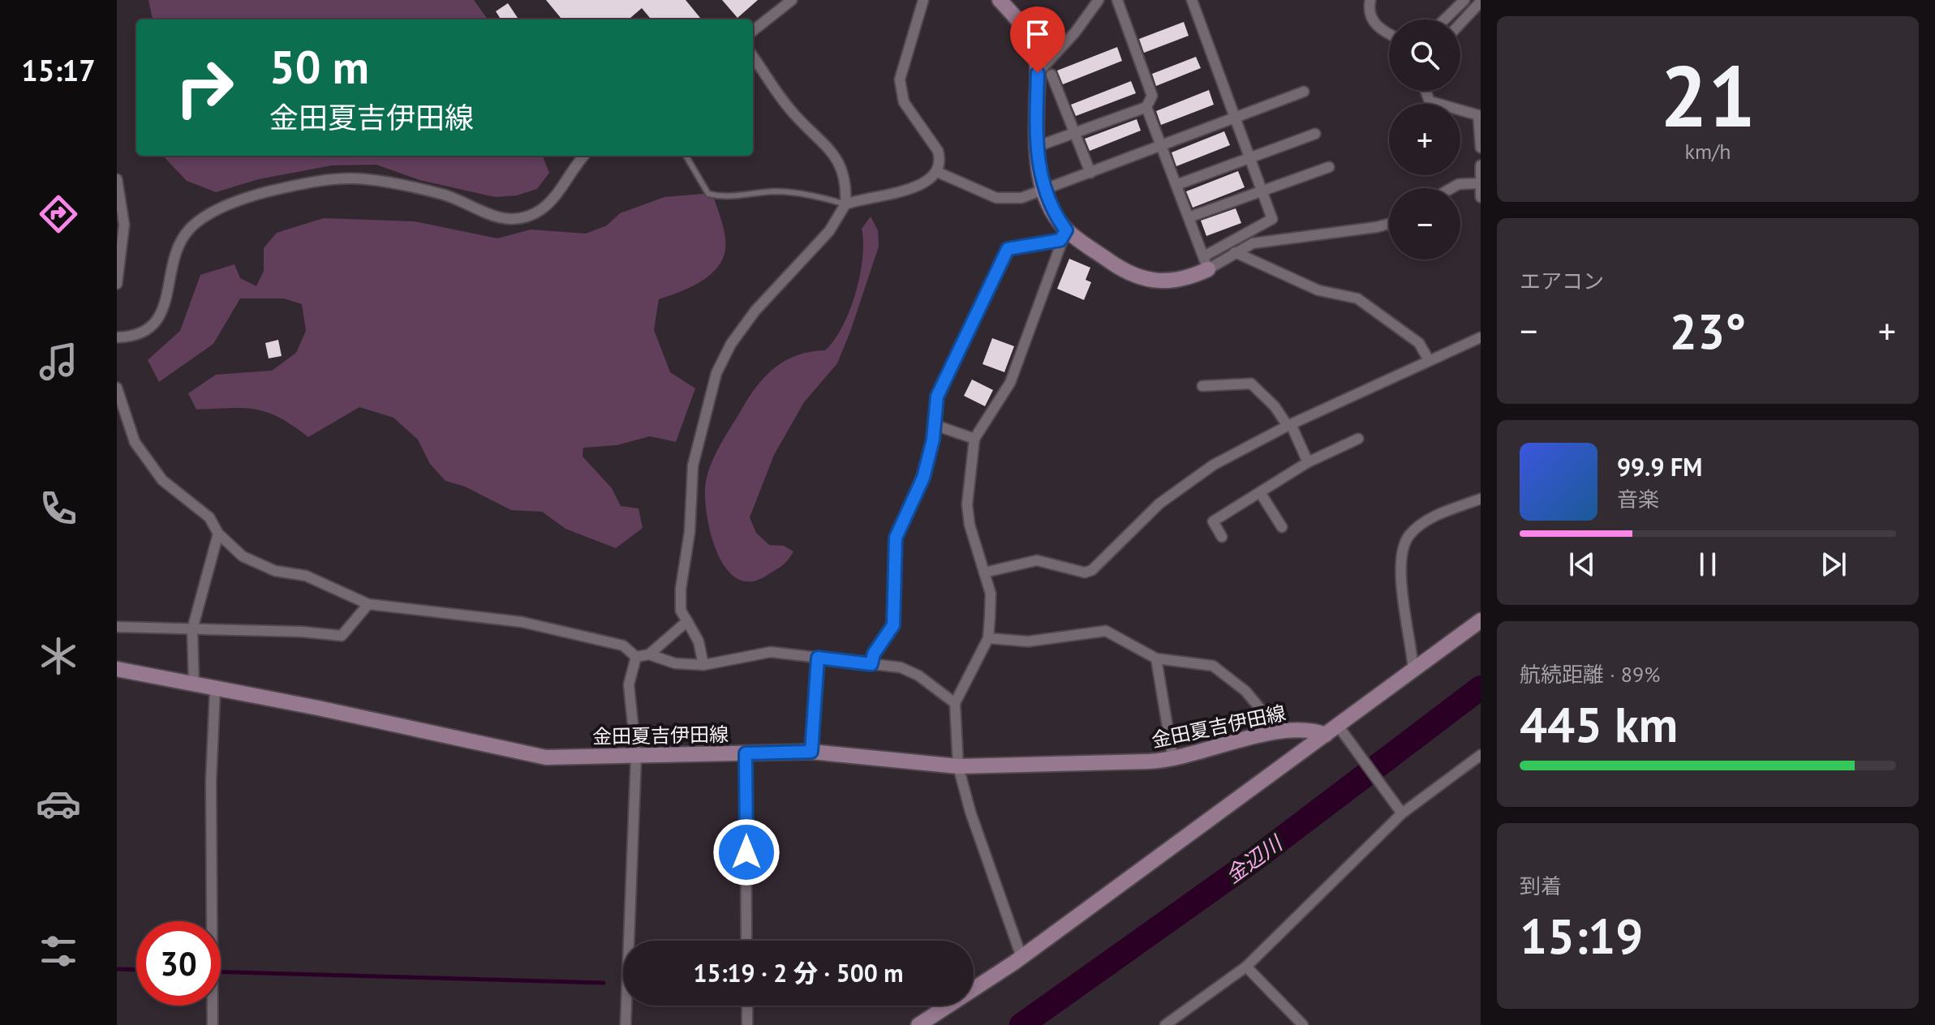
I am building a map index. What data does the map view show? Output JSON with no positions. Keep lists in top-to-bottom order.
{
  "streets": {
    "main road": ["金田夏吉伊田線"]
  },
  "water": ["金辺川"],
  "page": {
    "tabs": "15:17",
    "tile": [
      ["21", "km/h"],
      "エアコン",
      ["航続距離 · 89%", "445 km"],
      ["到着", "15:19"]
    ],
    "map_buttons": ["+", "−"],
    "turn": ["50 m", "金田夏吉伊田線"],
    "heat": ["−", "23°", "+"],
    "song": ["99.9 FM", "音楽"],
    "limit": "30",
    "trip": "15:19 · 2 分 · 500 m"
  }
}
